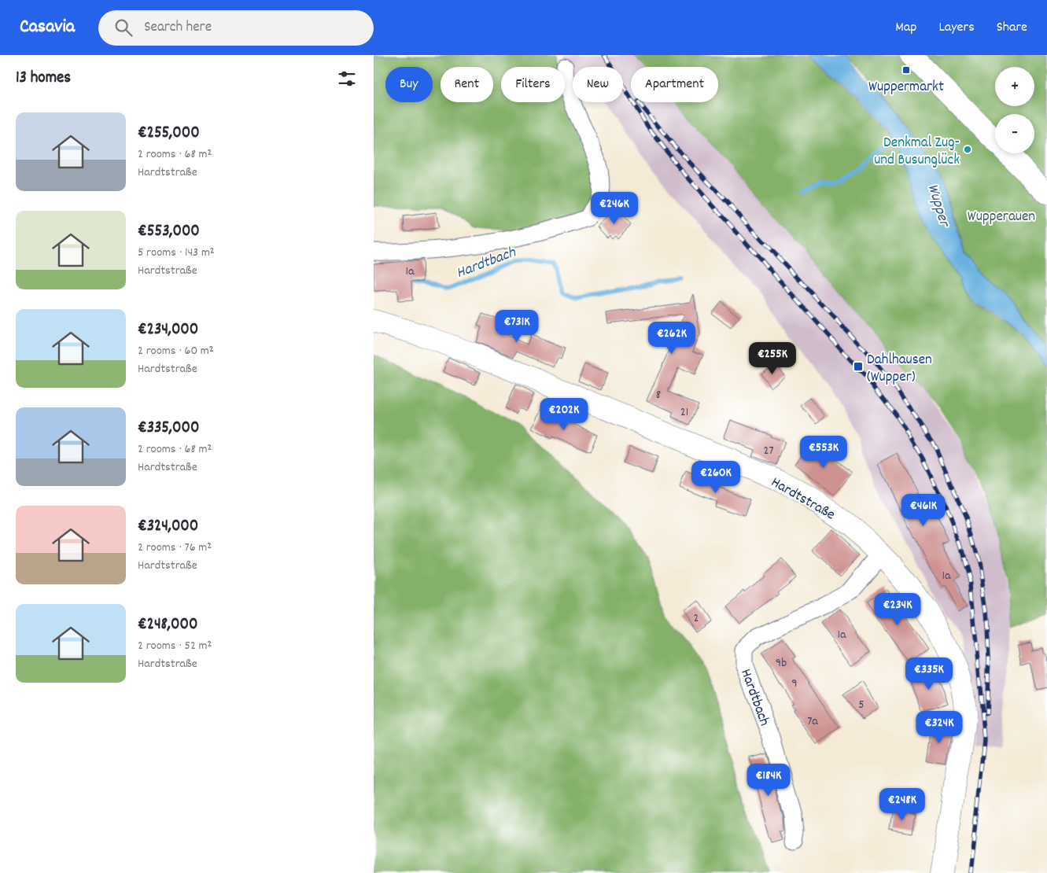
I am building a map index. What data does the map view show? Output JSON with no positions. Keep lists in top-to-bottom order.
{
  "streets": {
    "main road": ["Hardtstraße"],
    "street": ["Hardtbach"]
  },
  "crossings": [
    ["Hardtstraße", "Hardtbach"]
  ],
  "water": ["Wupper", "Hardtbach"],
  "parks": ["Wupperauen"],
  "places": {
    "transit": ["Wuppermarkt", "Dahlhausen (Wupper)"],
    "other": ["Denkmal Zug- und Busunglück"]
  },
  "house_numbers": [
    "1a",
    "8",
    "21",
    "27",
    "1a",
    "2",
    "1a",
    "9b",
    "9",
    "5",
    "7a"
  ],
  "page": {
    "header": "Casavia",
    "search": "Search here",
    "nav": ["Map", "Layers", "Share"],
    "heading": "13 homes",
    "map_buttons": ["+", "−"],
    "chip": [
      "Buy",
      "Rent",
      "Filters",
      "New",
      "Apartment"
    ],
    "list": [
      {
        "name": "€255,000",
        "note": "2 rooms · 68 m² · Hardtstraße"
      },
      {
        "name": "€553,000",
        "note": "5 rooms · 143 m² · Hardtstraße"
      },
      {
        "name": "€234,000",
        "note": "2 rooms · 60 m² · Hardtstraße"
      },
      {
        "name": "€335,000",
        "note": "2 rooms · 68 m² · Hardtstraße"
      },
      {
        "name": "€324,000",
        "note": "2 rooms · 76 m² · Hardtstraße"
      },
      {
        "name": "€248,000",
        "note": "2 rooms · 52 m² · Hardtstraße"
      }
    ],
    "price": [
      "€246K",
      "€731K",
      "€262K",
      "€255K",
      "€202K",
      "€553K",
      "€260K",
      "€461K",
      "€234K",
      "€335K",
      "€324K",
      "€184K",
      "€248K"
    ]
  }
}
